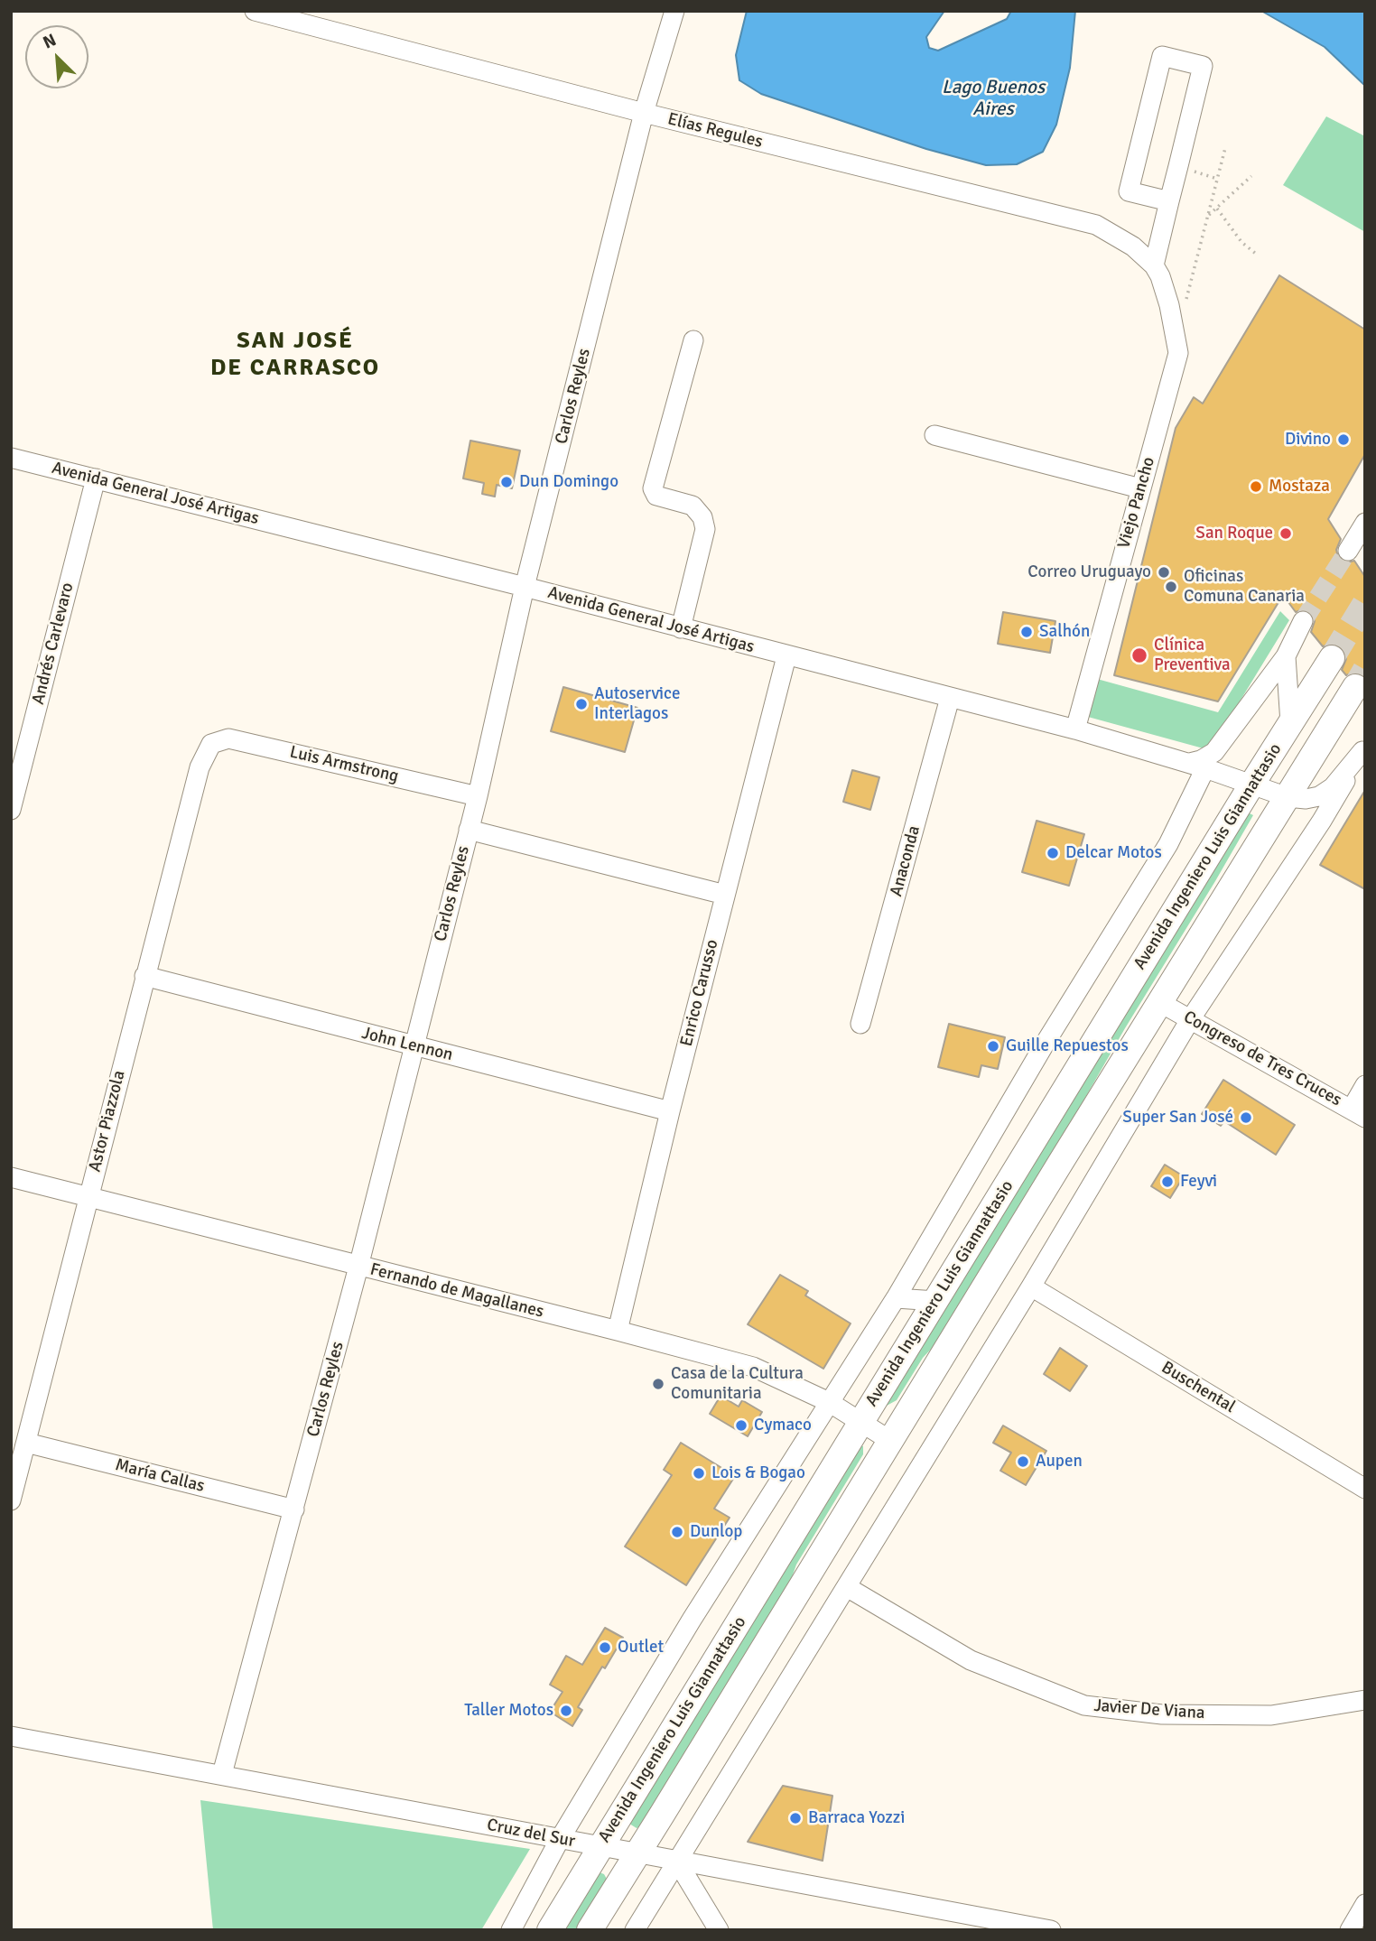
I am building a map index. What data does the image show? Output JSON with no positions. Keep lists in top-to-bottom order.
{
  "streets": {
    "main road": ["Avenida Ingeniero Luis Giannattasio"],
    "street": [
      "Elías Regules",
      "Carlos Reyles",
      "Avenida General José Artigas",
      "Viejo Pancho",
      "Andrés Carlevaro",
      "Luis Armstrong",
      "Anaconda",
      "Enrico Carusso",
      "John Lennon",
      "Congreso de Tres Cruces",
      "Astor Piazzola",
      "Fernando de Magallanes",
      "Buschental",
      "María Callas",
      "Javier De Viana",
      "Cruz del Sur"
    ]
  },
  "crossings": [
    ["Elías Regules", "Carlos Reyles"],
    ["Elías Regules", "Viejo Pancho"],
    ["Carlos Reyles", "Avenida General José Artigas"],
    ["Carlos Reyles", "Luis Armstrong"],
    ["Carlos Reyles", "John Lennon"],
    ["Carlos Reyles", "Fernando de Magallanes"],
    ["Carlos Reyles", "María Callas"],
    ["Carlos Reyles", "Cruz del Sur"],
    ["Avenida General José Artigas", "Viejo Pancho"],
    ["Avenida General José Artigas", "Andrés Carlevaro"],
    ["Avenida General José Artigas", "Avenida Ingeniero Luis Giannattasio"],
    ["Avenida General José Artigas", "Anaconda"],
    ["Avenida General José Artigas", "Enrico Carusso"],
    ["Luis Armstrong", "Astor Piazzola"],
    ["Avenida Ingeniero Luis Giannattasio", "Congreso de Tres Cruces"],
    ["Avenida Ingeniero Luis Giannattasio", "Fernando de Magallanes"],
    ["Avenida Ingeniero Luis Giannattasio", "Cruz del Sur"],
    ["Enrico Carusso", "John Lennon"],
    ["Enrico Carusso", "Fernando de Magallanes"],
    ["John Lennon", "Astor Piazzola"],
    ["Astor Piazzola", "Fernando de Magallanes"],
    ["Astor Piazzola", "María Callas"]
  ],
  "districts": ["SAN JOSÉ DE CARRASCO"],
  "water": ["Lago Buenos Aires"],
  "places": [
    "Divino",
    "Dun Domingo",
    "Mostaza",
    "San Roque",
    "Correo Uruguayo",
    "Oficinas Comuna Canaria",
    "Salhón",
    "Clínica Preventiva",
    "Autoservice Interlagos",
    "Delcar Motos",
    "Guille Repuestos",
    "Super San José",
    "Feyvi",
    "Casa de la Cultura Comunitaria",
    "Cymaco",
    "Aupen",
    "Lois & Bogao",
    "Dunlop",
    "Outlet",
    "Taller Motos",
    "Barraca Yozzi"
  ],
  "north": "top left"
}
